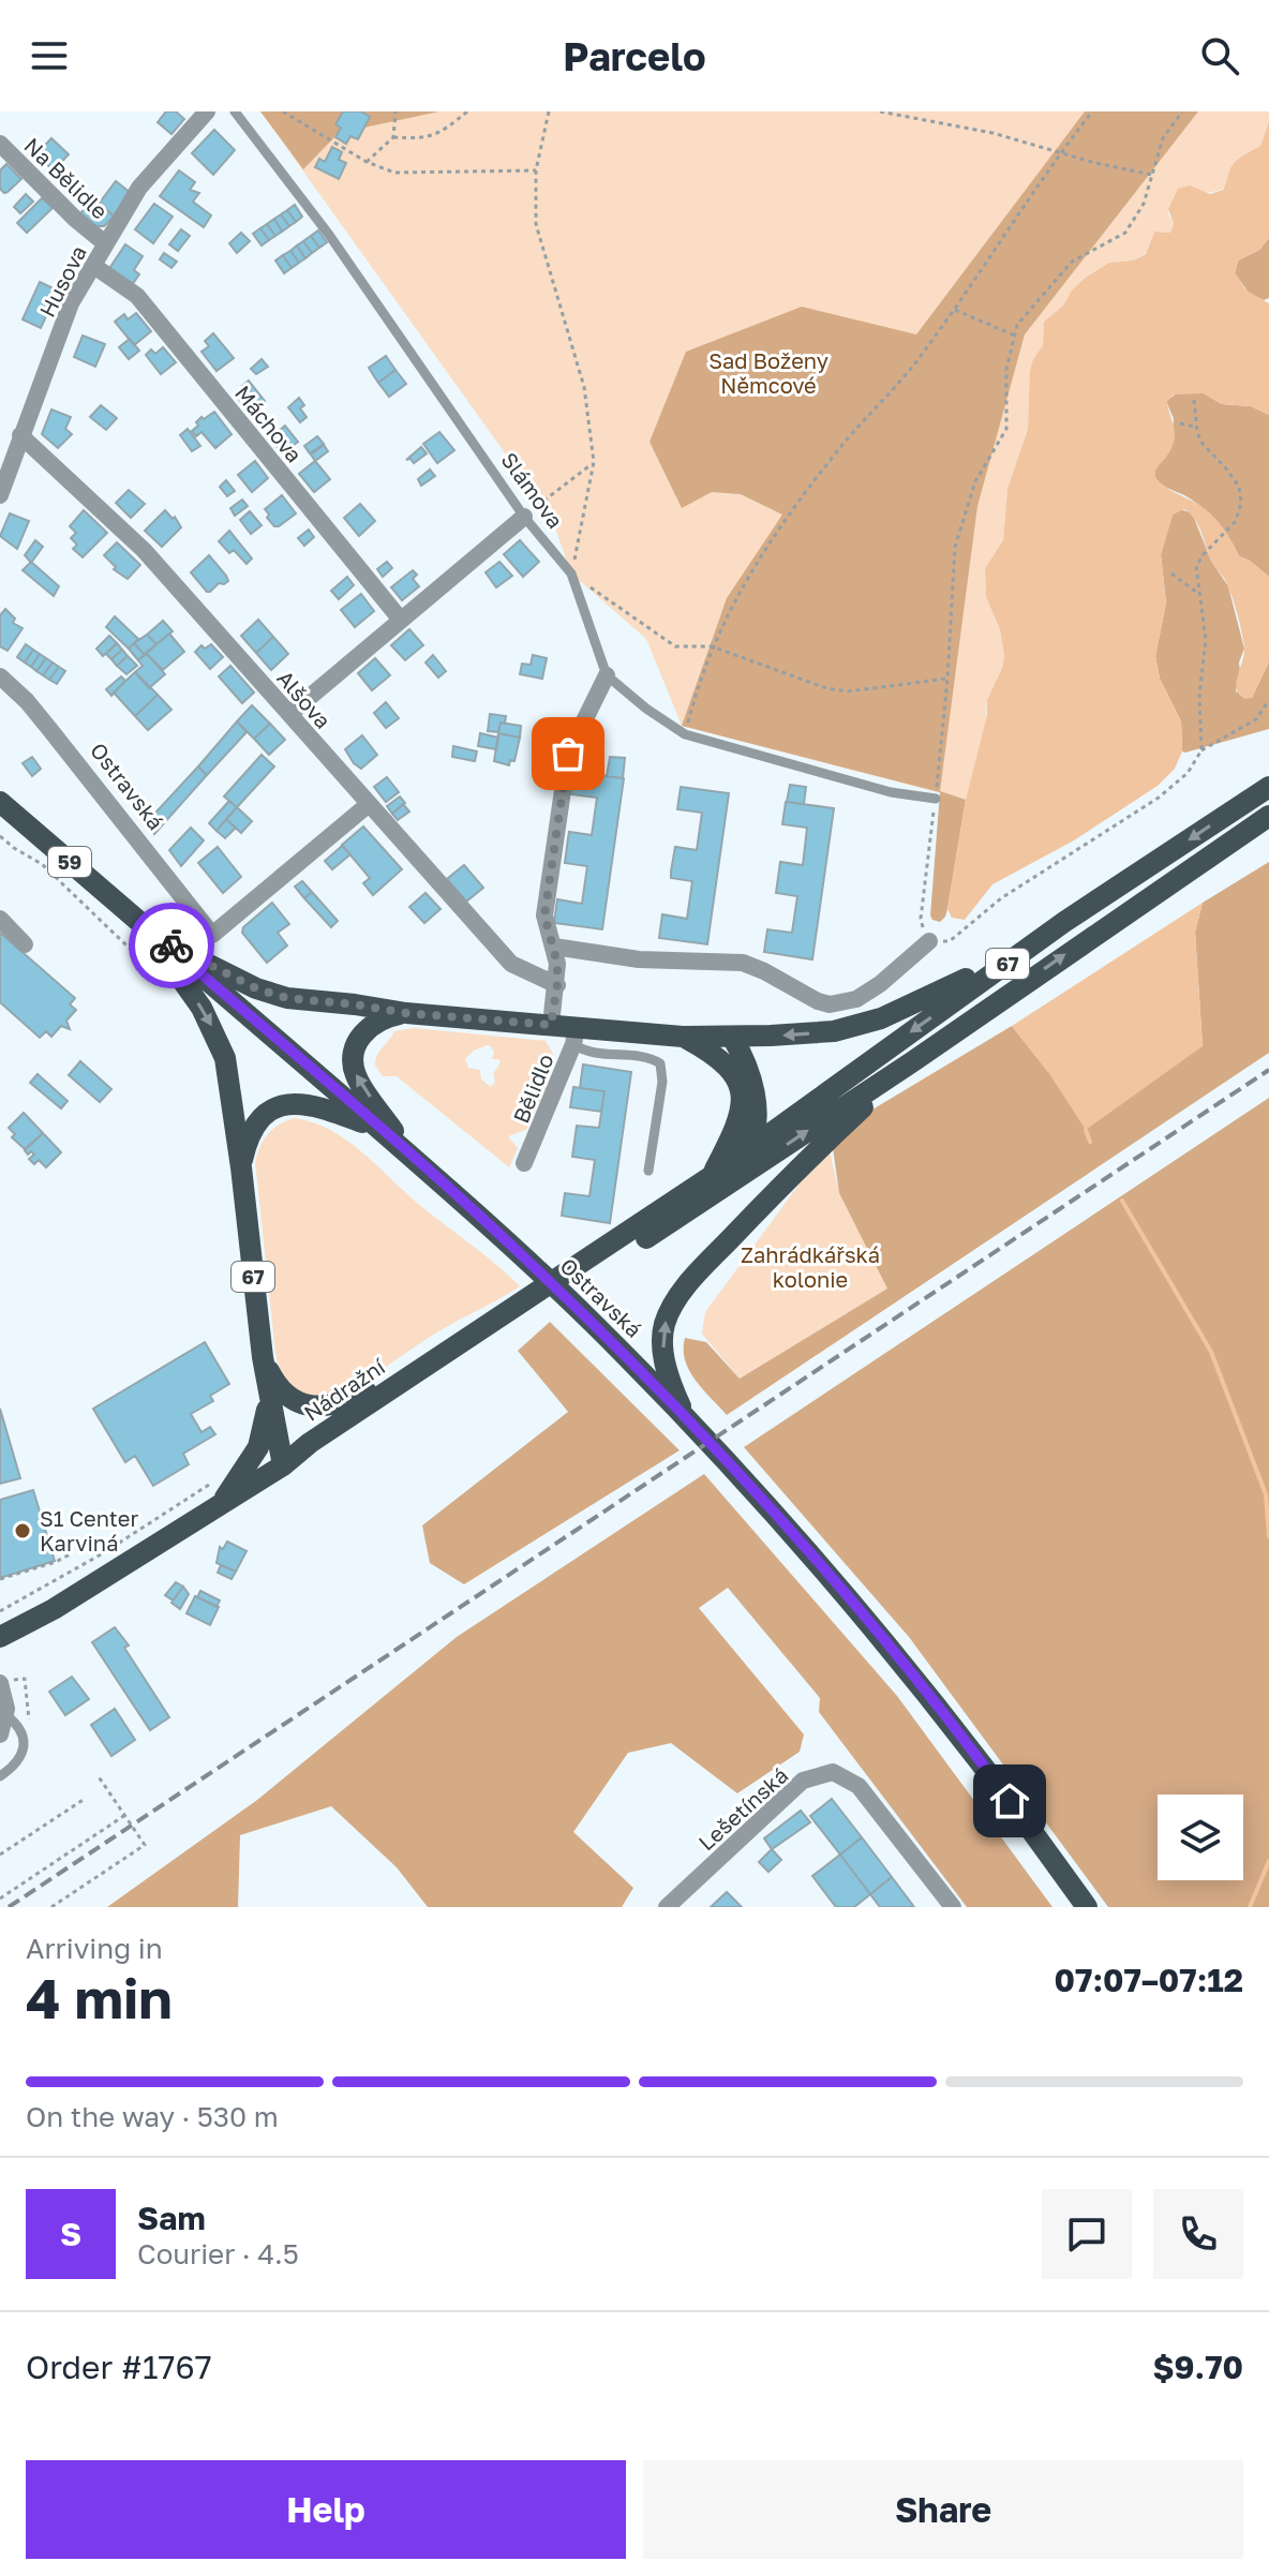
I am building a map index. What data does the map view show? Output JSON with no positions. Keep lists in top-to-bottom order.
{
  "streets": {
    "main road": [
      "Ostravská",
      "59",
      "67",
      "Nádražní"
    ],
    "street": [
      "Na Bělidle",
      "Husova",
      "Máchova",
      "Alšova",
      "Bělidlo",
      "Lešetínská"
    ],
    "lane": ["Slámova"]
  },
  "crossings": [
    ["Na Bělidle", "Husova"],
    ["Husova", "Máchova"],
    ["Husova", "Alšova"],
    ["Alšova", "Ostravská"],
    ["67", "Bělidlo"],
    ["67", "Nádražní"]
  ],
  "parks": ["Sad Boženy Němcové", "Zahrádkářská kolonie"],
  "places": ["S1 Center Karviná"],
  "page": {
    "header": "Parcelo",
    "heading": ["4 min", "Arriving in", "07:07–07:12"],
    "panel": [
      "Sam",
      "Courier · 4.5",
      "Order #1767",
      "$9.70"
    ],
    "bar": "On the way · 530 m",
    "round": "S",
    "buttons": ["Help", "Share"]
  }
}
